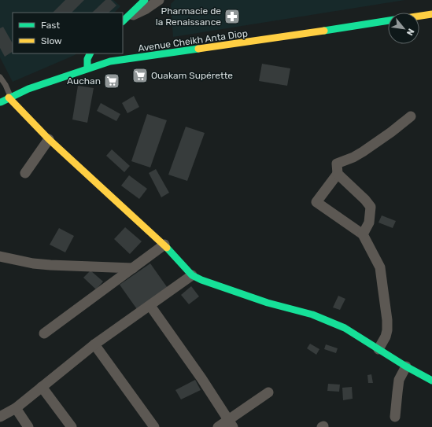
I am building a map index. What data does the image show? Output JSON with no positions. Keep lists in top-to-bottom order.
{
  "streets": {
    "street": ["Avenue Cheikh Anta Diop"]
  },
  "places": {
    "pharmacy": ["Pharmacie de la Renaissance"],
    "supermarket": ["Ouakam Supérette", "Auchan"]
  },
  "legend": ["Fast", "Slow"],
  "north": "bottom right"
}
